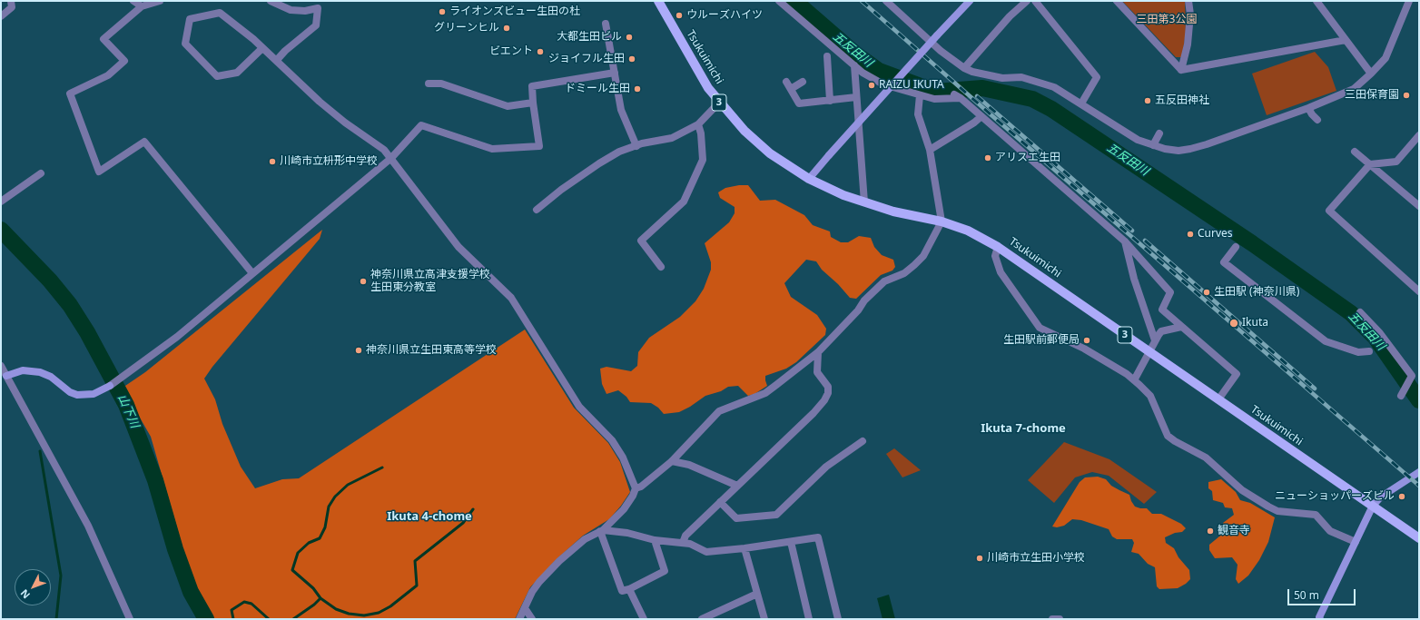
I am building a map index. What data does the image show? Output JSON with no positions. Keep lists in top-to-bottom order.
{
  "streets": {
    "main road": ["Tsukuimichi", "3"]
  },
  "districts": ["Ikuta 7-chome", "Ikuta 4-chome"],
  "water": ["五反田川", "山下川"],
  "parks": ["三田第3公園"],
  "places": [
    "ライオンズビュー生田の杜",
    "ウルーズハイツ",
    "グリーンヒル",
    "大都生田ビル",
    "ビエント",
    "ジョイフル生田",
    "RAIZU IKUTA",
    "ドミール生田",
    "三田保育園",
    "五反田神社",
    "アリスエ生田",
    "川崎市立枡形中学校",
    "Curves",
    "神奈川県立高津支援学校 生田東分教室",
    "生田駅 (神奈川県)",
    "Ikuta",
    "生田駅前郵便局",
    "神奈川県立生田東高等学校",
    "ニューショッパーズビル",
    "観音寺",
    "川崎市立生田小学校"
  ],
  "scale_bar": "50 m",
  "north": "bottom left"
}
